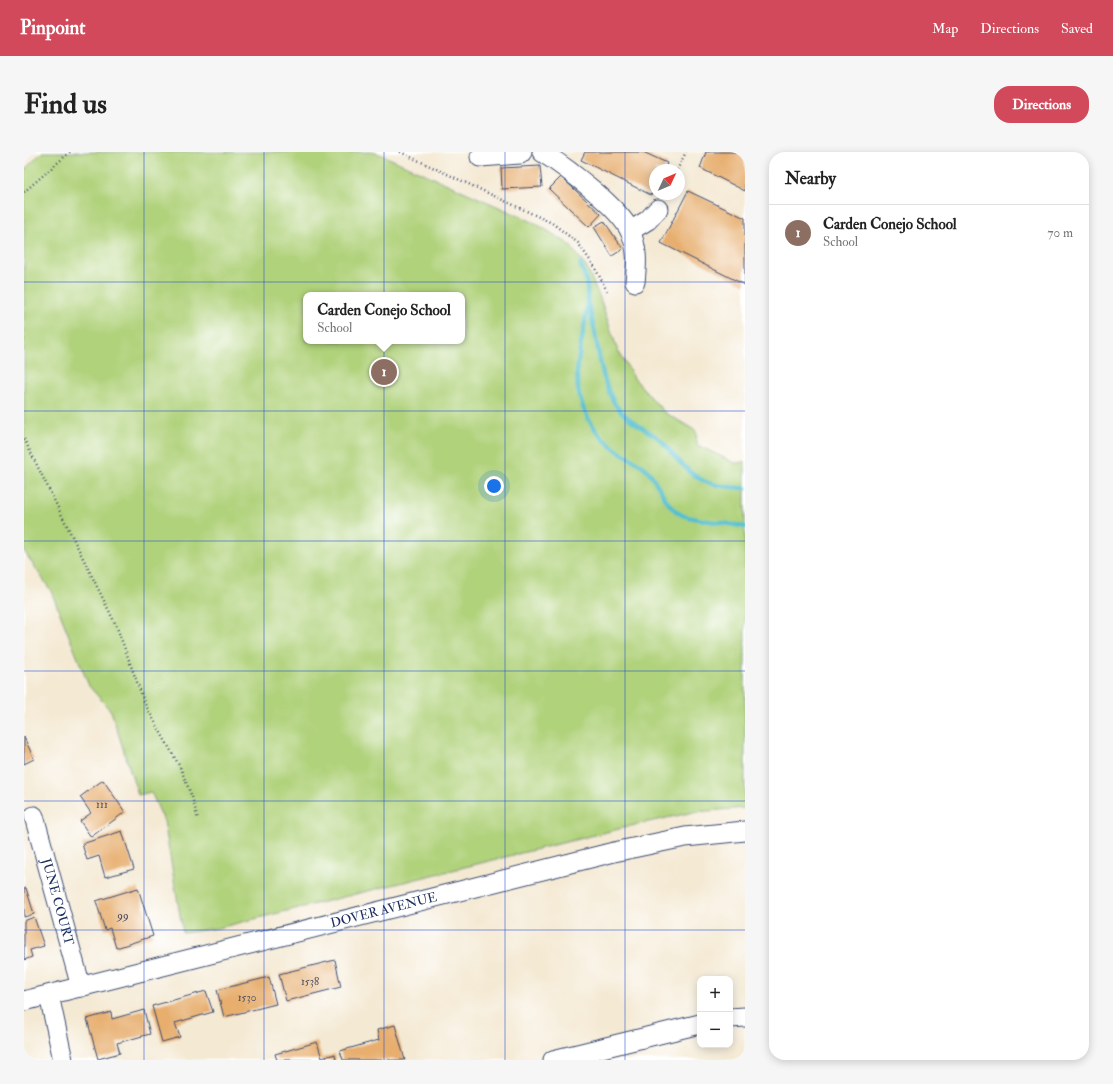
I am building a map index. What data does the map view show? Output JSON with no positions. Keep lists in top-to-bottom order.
{
  "streets": {
    "street": ["JUNE COURT", "DOVER AVENUE"]
  },
  "crossings": [
    ["JUNE COURT", "DOVER AVENUE"]
  ],
  "house_numbers": [
    "111",
    "99",
    "1538",
    "1530"
  ],
  "north": "top right",
  "page": {
    "header": "Pinpoint",
    "nav": ["Map", "Directions", "Saved"],
    "buttons": "Directions",
    "title": "Find us",
    "heading": "Nearby",
    "list": [
      {
        "mark": "1",
        "name": "Carden Conejo School",
        "note": "School",
        "value": "70 m"
      }
    ],
    "popup": ["Carden Conejo School", "School"],
    "pins": "1",
    "map_buttons": ["+", "−"]
  }
}
